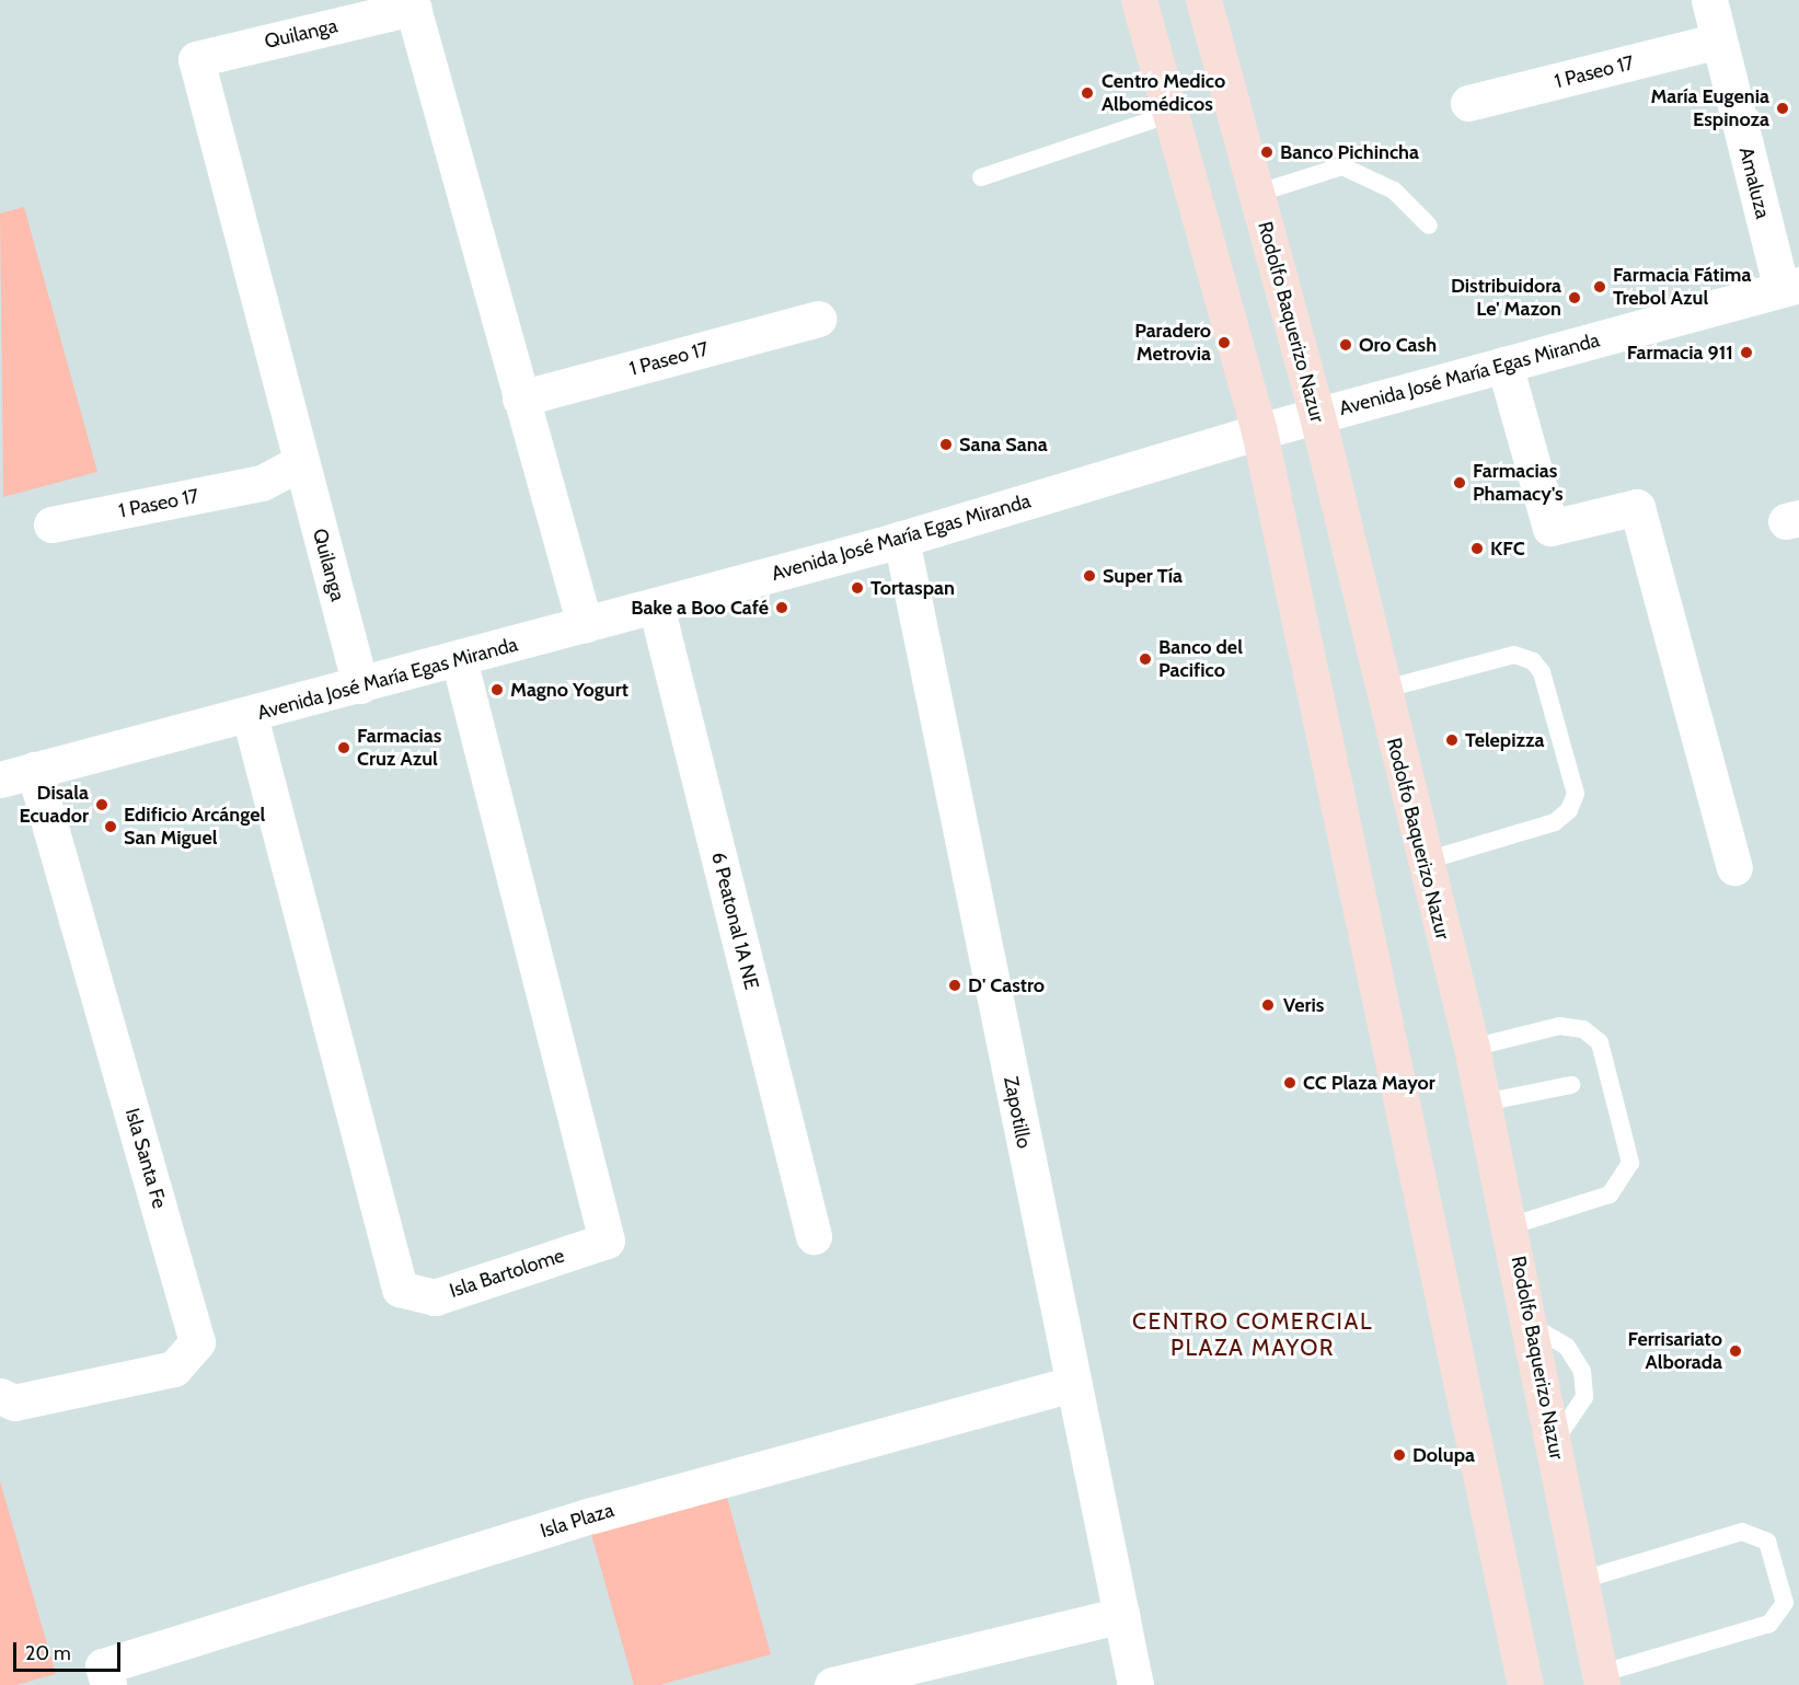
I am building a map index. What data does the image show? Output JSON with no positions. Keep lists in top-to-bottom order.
{
  "streets": {
    "main road": ["Rodolfo Baquerizo Nazur"],
    "street": [
      "Quilanga",
      "1 Paseo 17",
      "Amaluza",
      "Avenida José María Egas Miranda",
      "6 Peatonal 1A NE",
      "Zapotillo",
      "Isla Santa Fe",
      "Isla Bartolome",
      "Isla Plaza"
    ]
  },
  "crossings": [
    ["Quilanga", "1 Paseo 17"],
    ["Quilanga", "Avenida José María Egas Miranda"],
    ["1 Paseo 17", "Amaluza"],
    ["Amaluza", "Avenida José María Egas Miranda"],
    ["Rodolfo Baquerizo Nazur", "Avenida José María Egas Miranda"],
    ["Avenida José María Egas Miranda", "6 Peatonal 1A NE"],
    ["Avenida José María Egas Miranda", "Zapotillo"],
    ["Avenida José María Egas Miranda", "Isla Santa Fe"],
    ["Avenida José María Egas Miranda", "Isla Bartolome"],
    ["Zapotillo", "Isla Plaza"]
  ],
  "districts": ["CENTRO COMERCIAL PLAZA MAYOR"],
  "places": [
    "Centro Medico Albomédicos",
    "María Eugenia Espinoza",
    "Banco Pichincha",
    "Farmacia Fátima Trebol Azul",
    "Distribuidora Le' Mazon",
    "Paradero Metrovia",
    "Oro Cash",
    "Farmacia 911",
    "Sana Sana",
    "Farmacias Phamacy's",
    "KFC",
    "Super Tía",
    "Tortaspan",
    "Bake a Boo Café",
    "Banco del Pacifico",
    "Magno Yogurt",
    "Telepizza",
    "Farmacias Cruz Azul",
    "Disala Ecuador",
    "Edificio Arcángel San Miguel",
    "D' Castro",
    "Veris",
    "CC Plaza Mayor",
    "Ferrisariato Alborada",
    "Dolupa"
  ],
  "scale_bar": "20 m"
}
